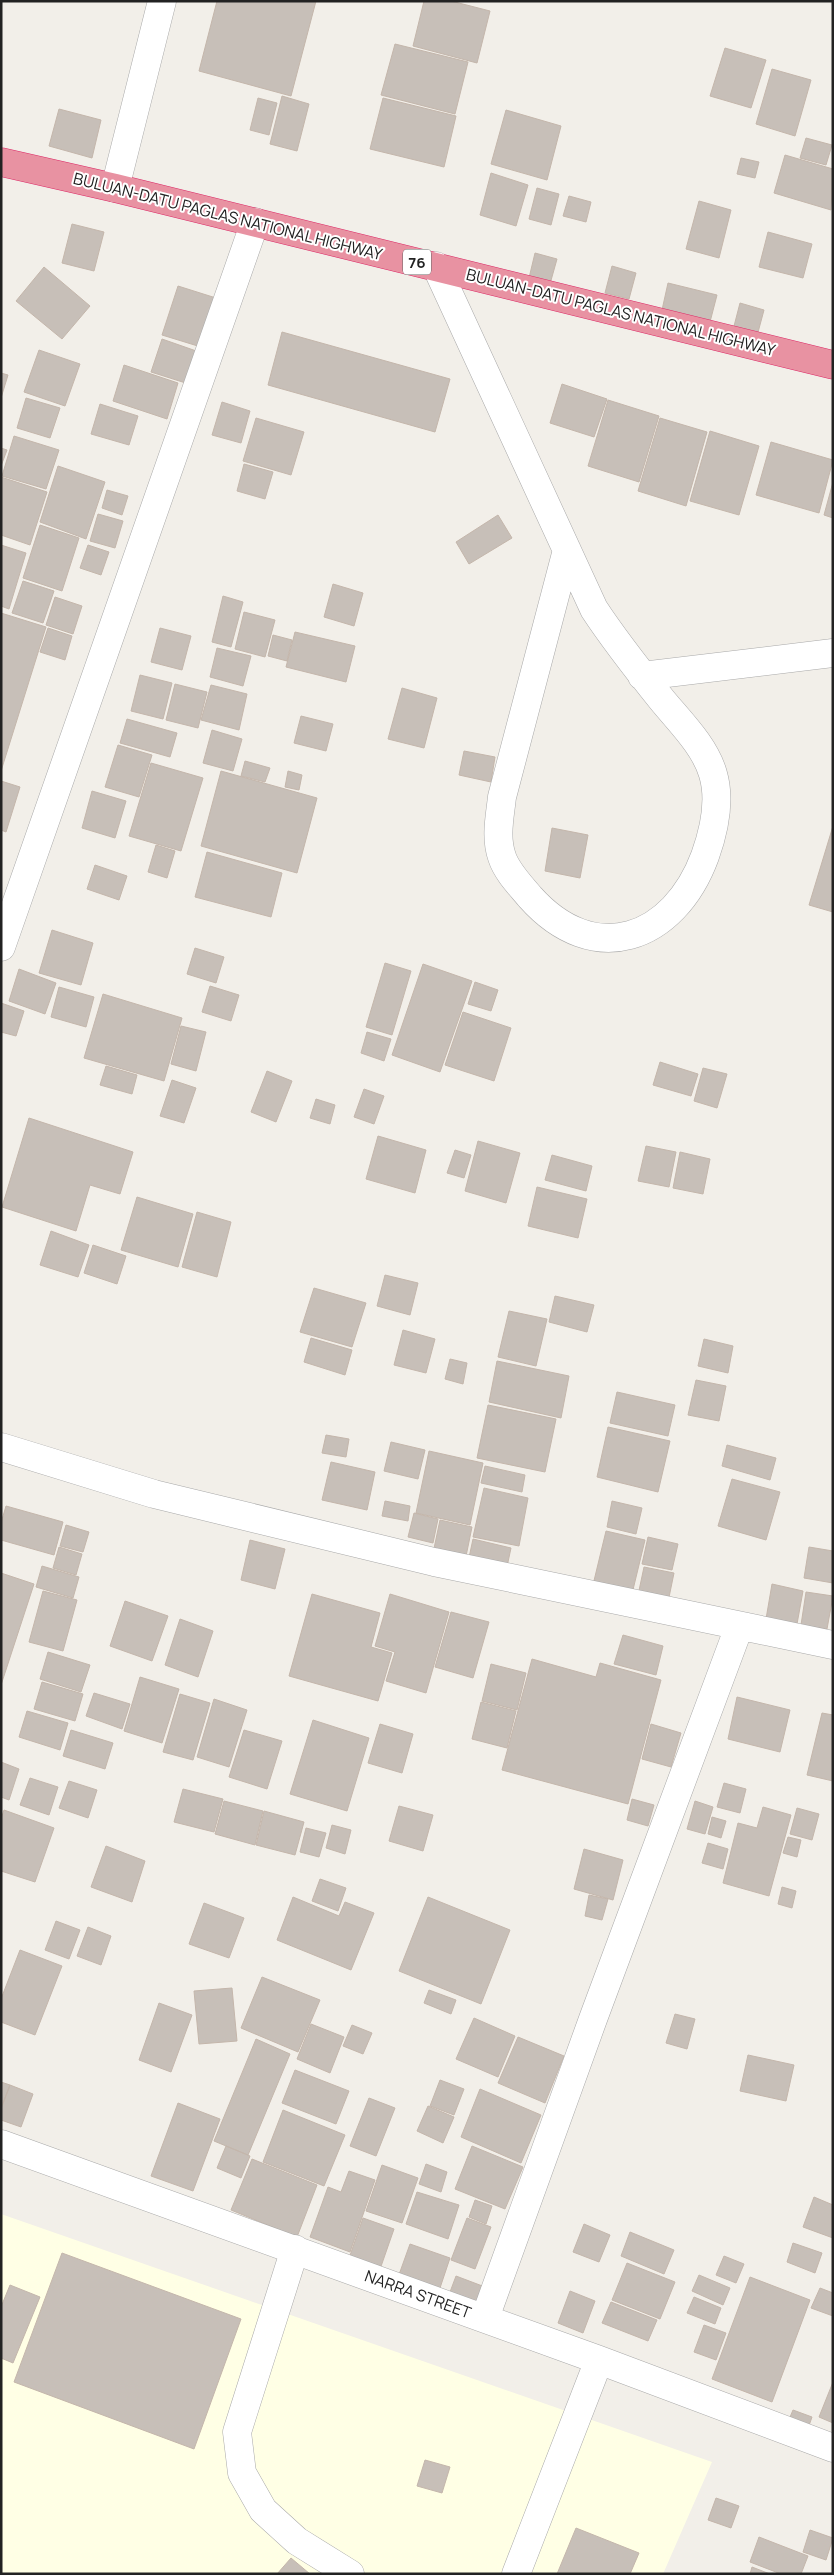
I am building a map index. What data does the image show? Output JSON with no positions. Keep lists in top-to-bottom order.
{
  "streets": {
    "highway": ["BULUAN-DATU PAGLAS NATIONAL HIGHWAY", "76"],
    "street": ["NARRA STREET"]
  }
}
